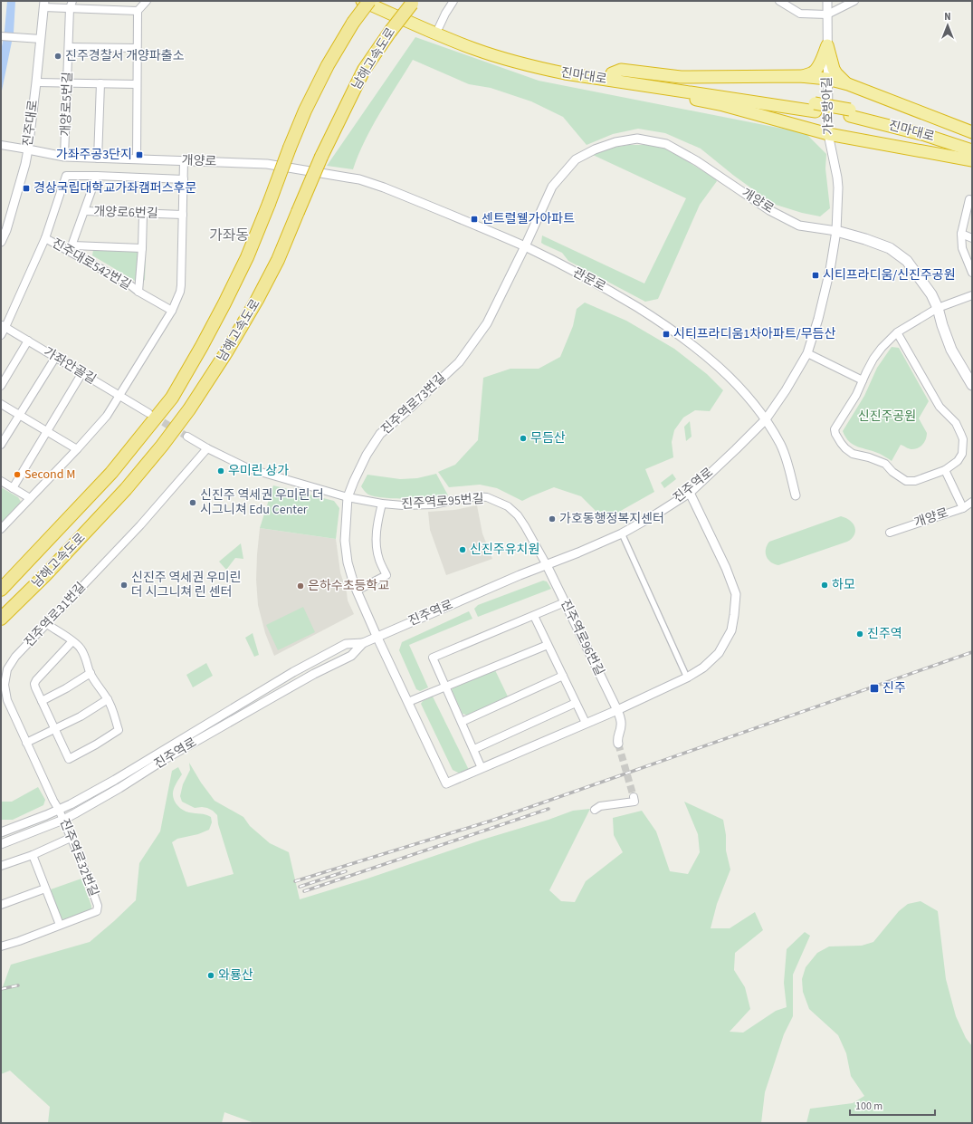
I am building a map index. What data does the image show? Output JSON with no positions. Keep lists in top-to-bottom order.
{
  "streets": {
    "highway": ["남해고속도로", "진마대로"],
    "main road": ["개양로"],
    "street": [
      "개양로5번길",
      "가호방아길",
      "진주대로",
      "개양로6번길",
      "진주대로542번길",
      "관문로",
      "가좌안골길",
      "진주역로73번길",
      "진주역로",
      "진주역로95번길",
      "진주역로31번길",
      "진주역로96번길",
      "진주역로32번길"
    ]
  },
  "crossings": [
    ["개양로5번길", "개양로"],
    ["가호방아길", "개양로"],
    ["가호방아길", "진주역로"],
    ["진주대로", "개양로"],
    ["개양로", "관문로"],
    ["개양로", "진주역로73번길"],
    ["개양로", "진주역로"],
    ["개양로6번길", "진주대로542번길"],
    ["관문로", "진주역로73번길"],
    ["관문로", "진주역로"],
    ["진주역로73번길", "진주역로"],
    ["진주역로73번길", "진주역로95번길"],
    ["진주역로", "진주역로95번길"],
    ["진주역로", "진주역로31번길"],
    ["진주역로", "진주역로96번길"],
    ["진주역로", "진주역로32번길"],
    ["진주역로95번길", "진주역로31번길"],
    ["진주역로95번길", "진주역로96번길"],
    ["진주역로31번길", "진주역로32번길"]
  ],
  "districts": ["가좌동"],
  "parks": ["신진주공원"],
  "places": {
    "other": [
      "진주경찰서 개양파출소",
      "무듬산",
      "우미린 상가",
      "Second M",
      "신진주 역세권 우미린 더 시그니쳐 Edu Center",
      "가호동행정복지센터",
      "신진주유치원",
      "신진주 역세권 우미린 더 시그니쳐 린 센터",
      "하모",
      "은하수초등학교",
      "진주역",
      "와룡산"
    ],
    "transit": [
      "가좌주공3단지",
      "경상국립대학교가좌캠퍼스후문",
      "센트럴웰가아파트",
      "시티프라디움/신진주공원",
      "시티프라디움1차아파트/무듬산",
      "진주"
    ]
  },
  "scale_bar": "100 m",
  "north": "top"
}
